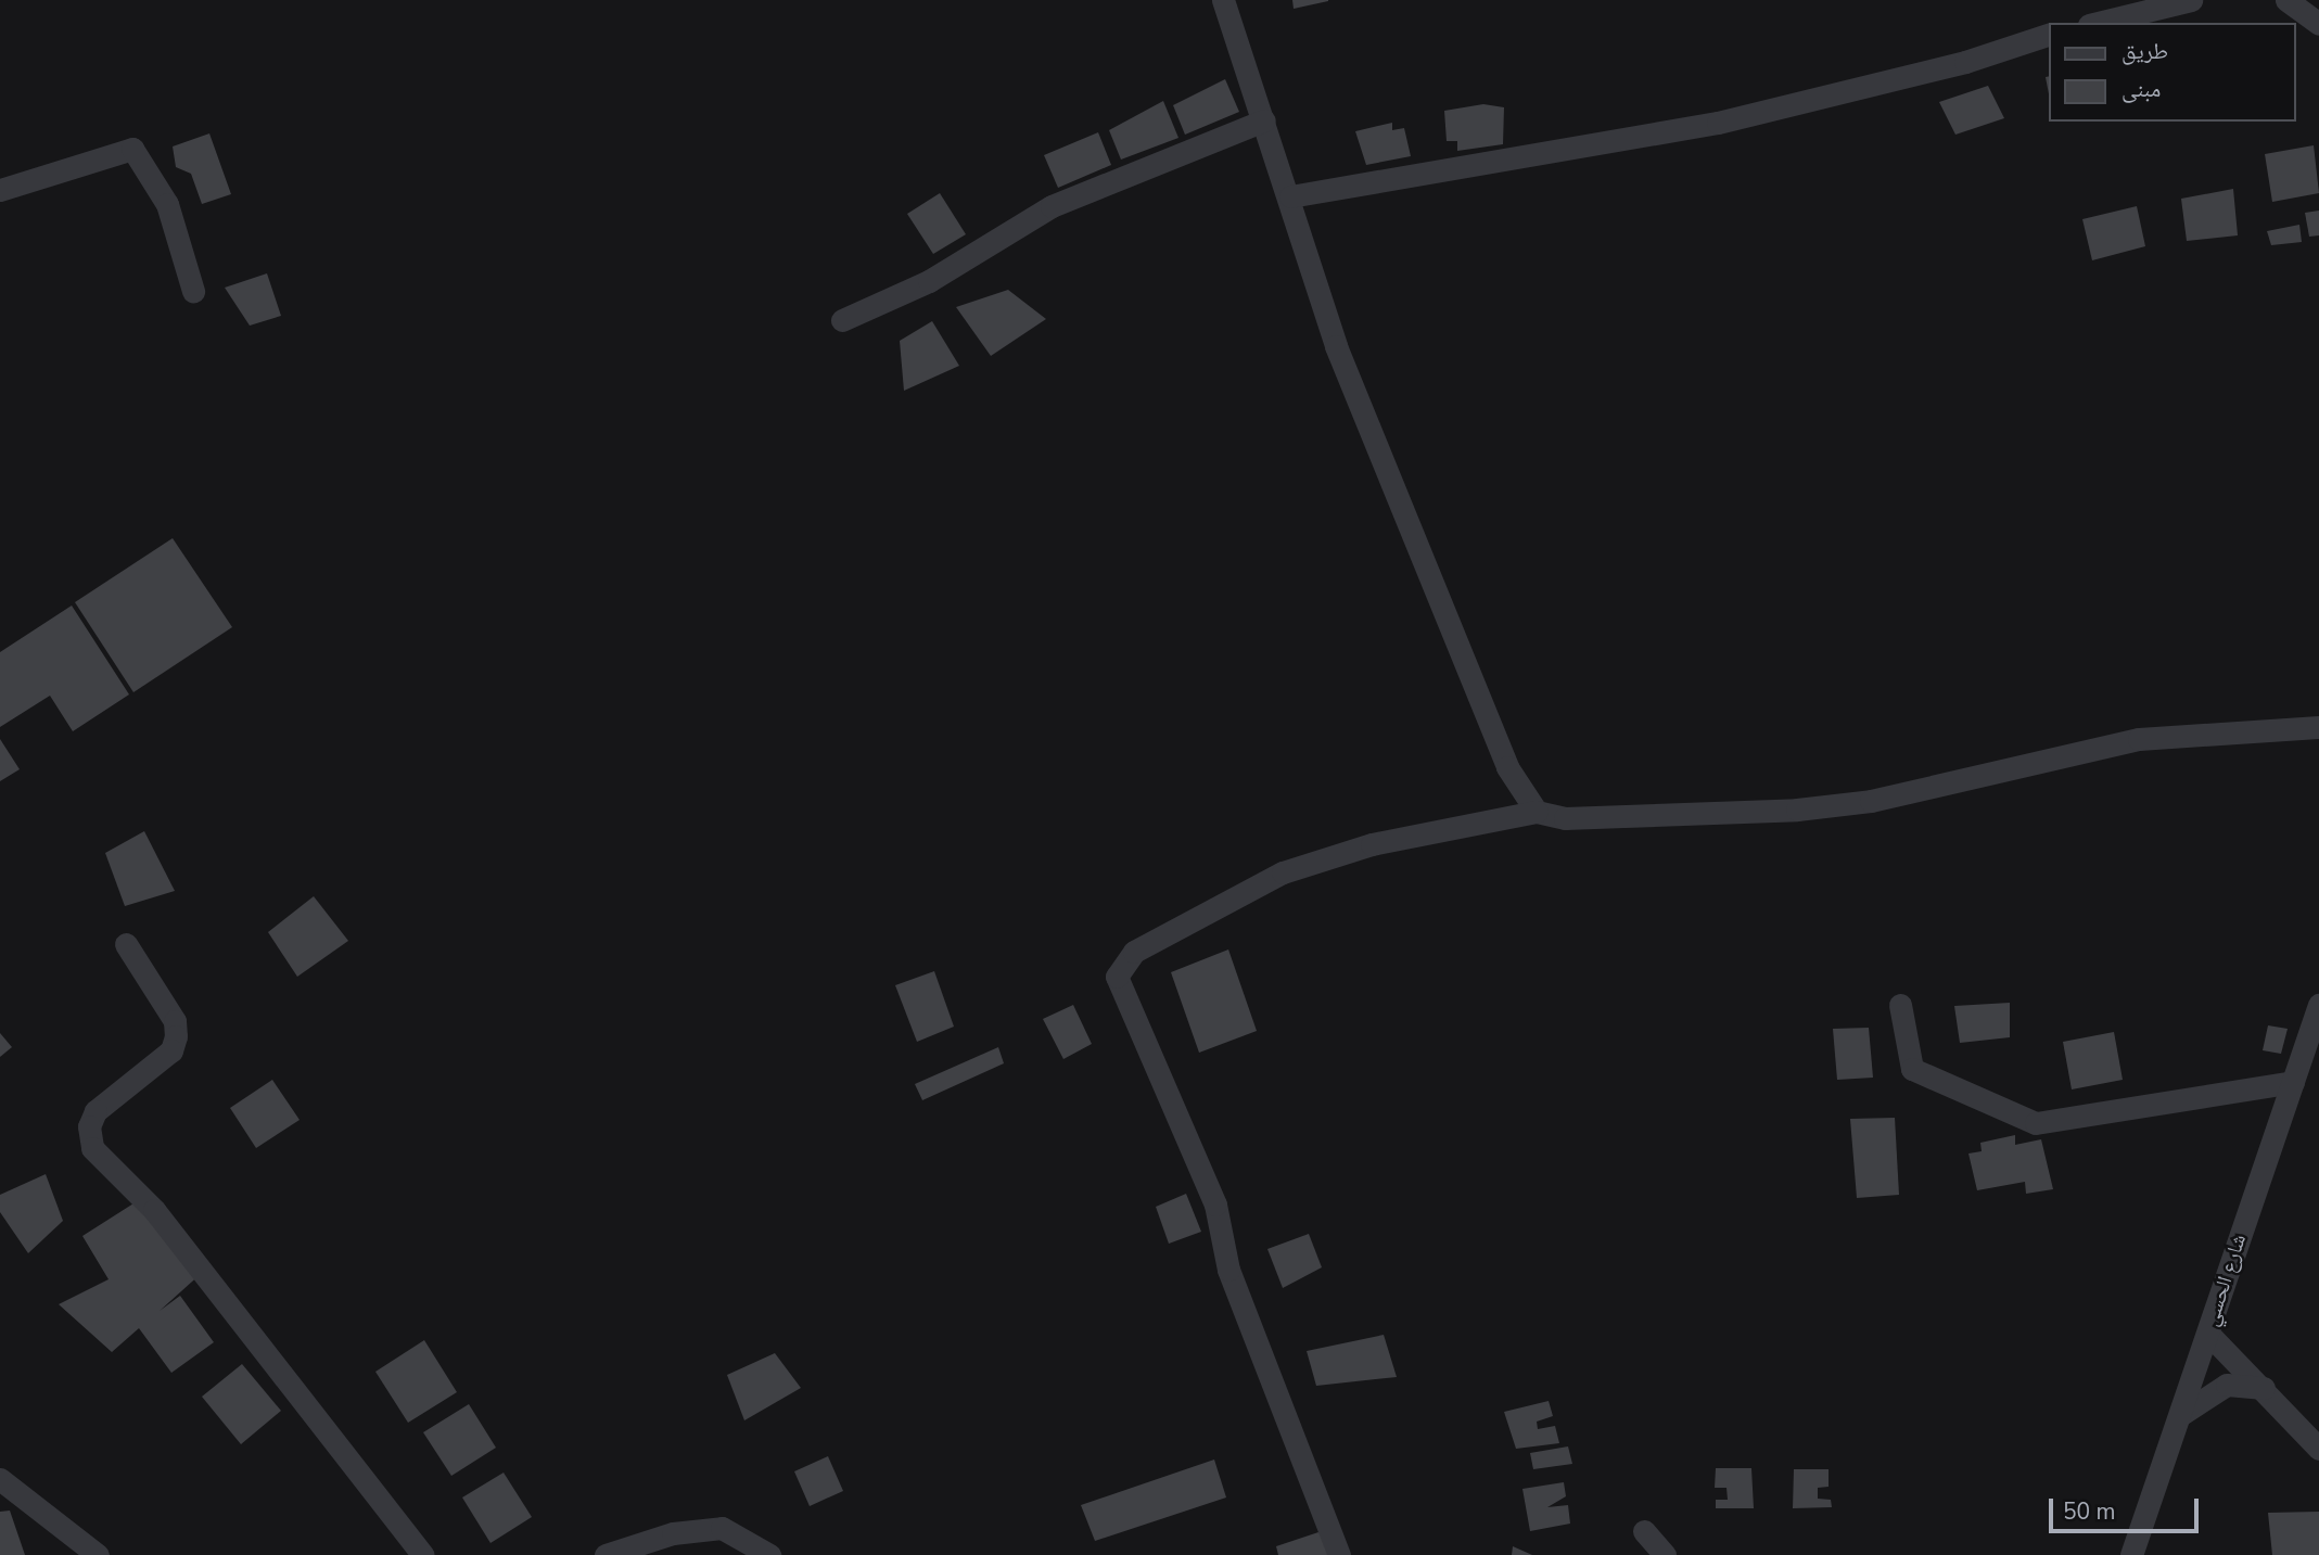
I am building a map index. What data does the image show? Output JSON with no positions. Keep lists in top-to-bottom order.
{
  "streets": {
    "street": ["شارع الحسي"]
  },
  "legend": ["طريق", "مبنى"],
  "scale_bar": "50 m"
}
